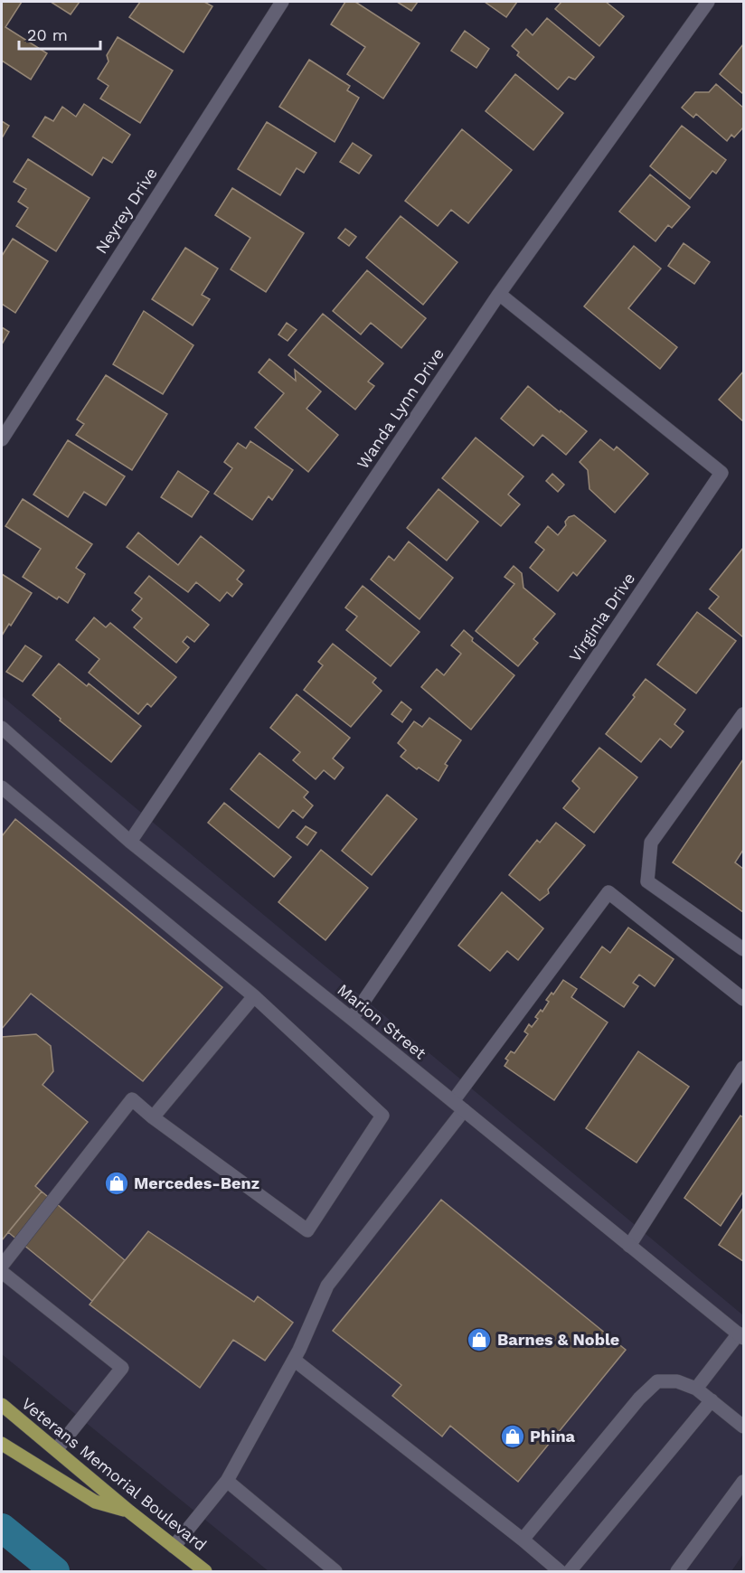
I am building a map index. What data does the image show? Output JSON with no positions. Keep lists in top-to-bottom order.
{
  "streets": {
    "main road": ["Veterans Memorial Boulevard"],
    "street": [
      "Neyrey Drive",
      "Wanda Lynn Drive",
      "Virginia Drive",
      "Marion Street"
    ]
  },
  "crossings": [
    ["Wanda Lynn Drive", "Virginia Drive"],
    ["Wanda Lynn Drive", "Marion Street"],
    ["Virginia Drive", "Marion Street"]
  ],
  "places": {
    "shop": ["Mercedes-Benz", "Barnes & Noble", "Phina"]
  },
  "scale_bar": "20 m"
}
